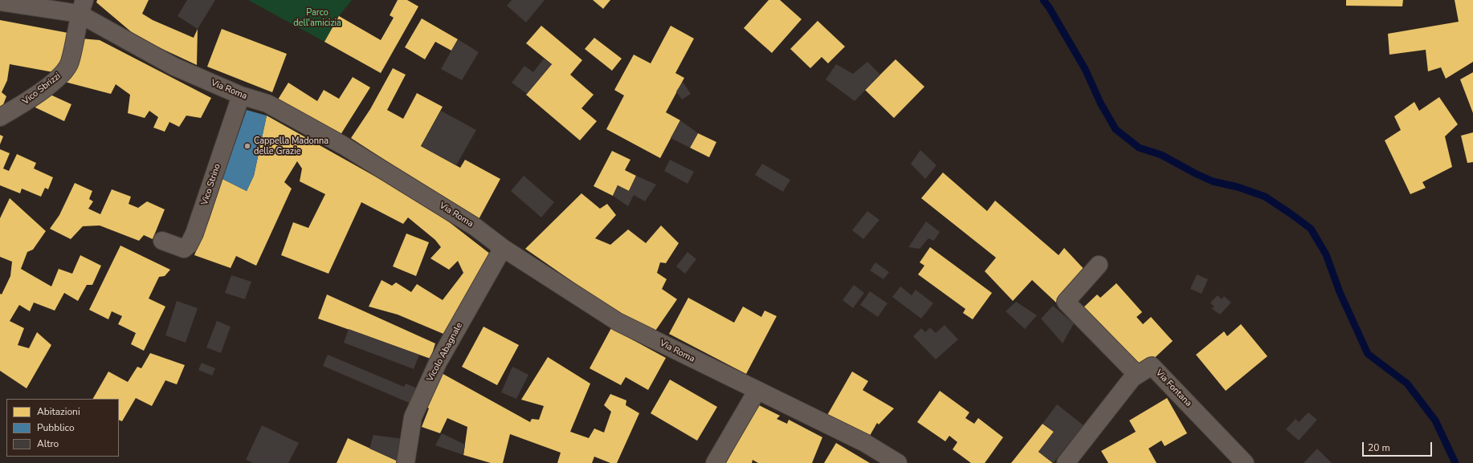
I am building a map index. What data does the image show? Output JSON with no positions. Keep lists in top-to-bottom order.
{
  "streets": {
    "street": [
      "Vico Sbrizzi",
      "Via Roma",
      "Vico Strino",
      "Vicolo Abagnale",
      "Via Fontana"
    ]
  },
  "crossings": [
    ["Vico Sbrizzi", "Via Roma"],
    ["Via Roma", "Vico Strino"],
    ["Via Roma", "Vicolo Abagnale"]
  ],
  "parks": ["Parco dell'amicizia"],
  "places": ["Cappella Madonna delle Grazie"],
  "legend": ["Abitazioni", "Pubblico", "Altro"],
  "scale_bar": "20 m"
}
